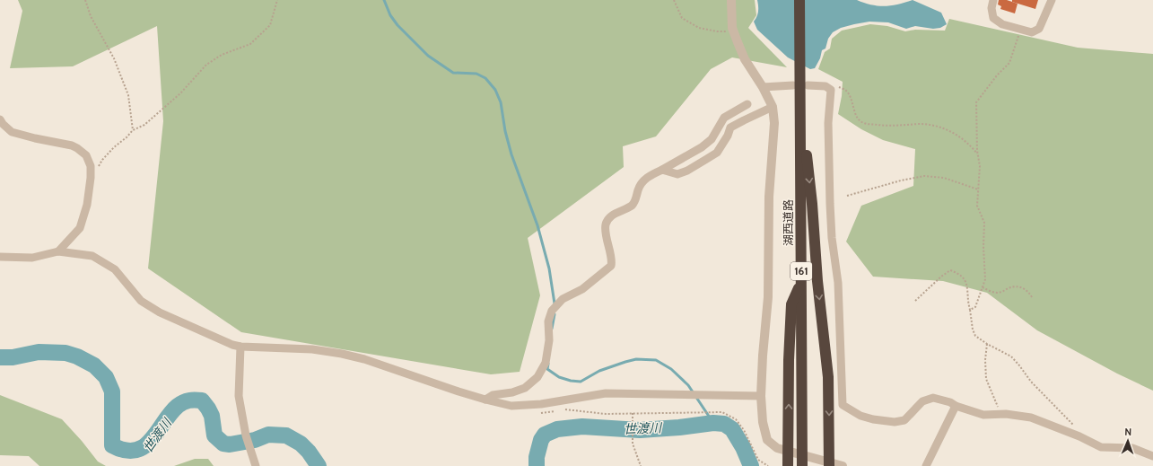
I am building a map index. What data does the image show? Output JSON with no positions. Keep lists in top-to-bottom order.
{
  "streets": {
    "highway": ["湖西道路", "161"]
  },
  "water": ["世渡川"],
  "north": "top"
}
